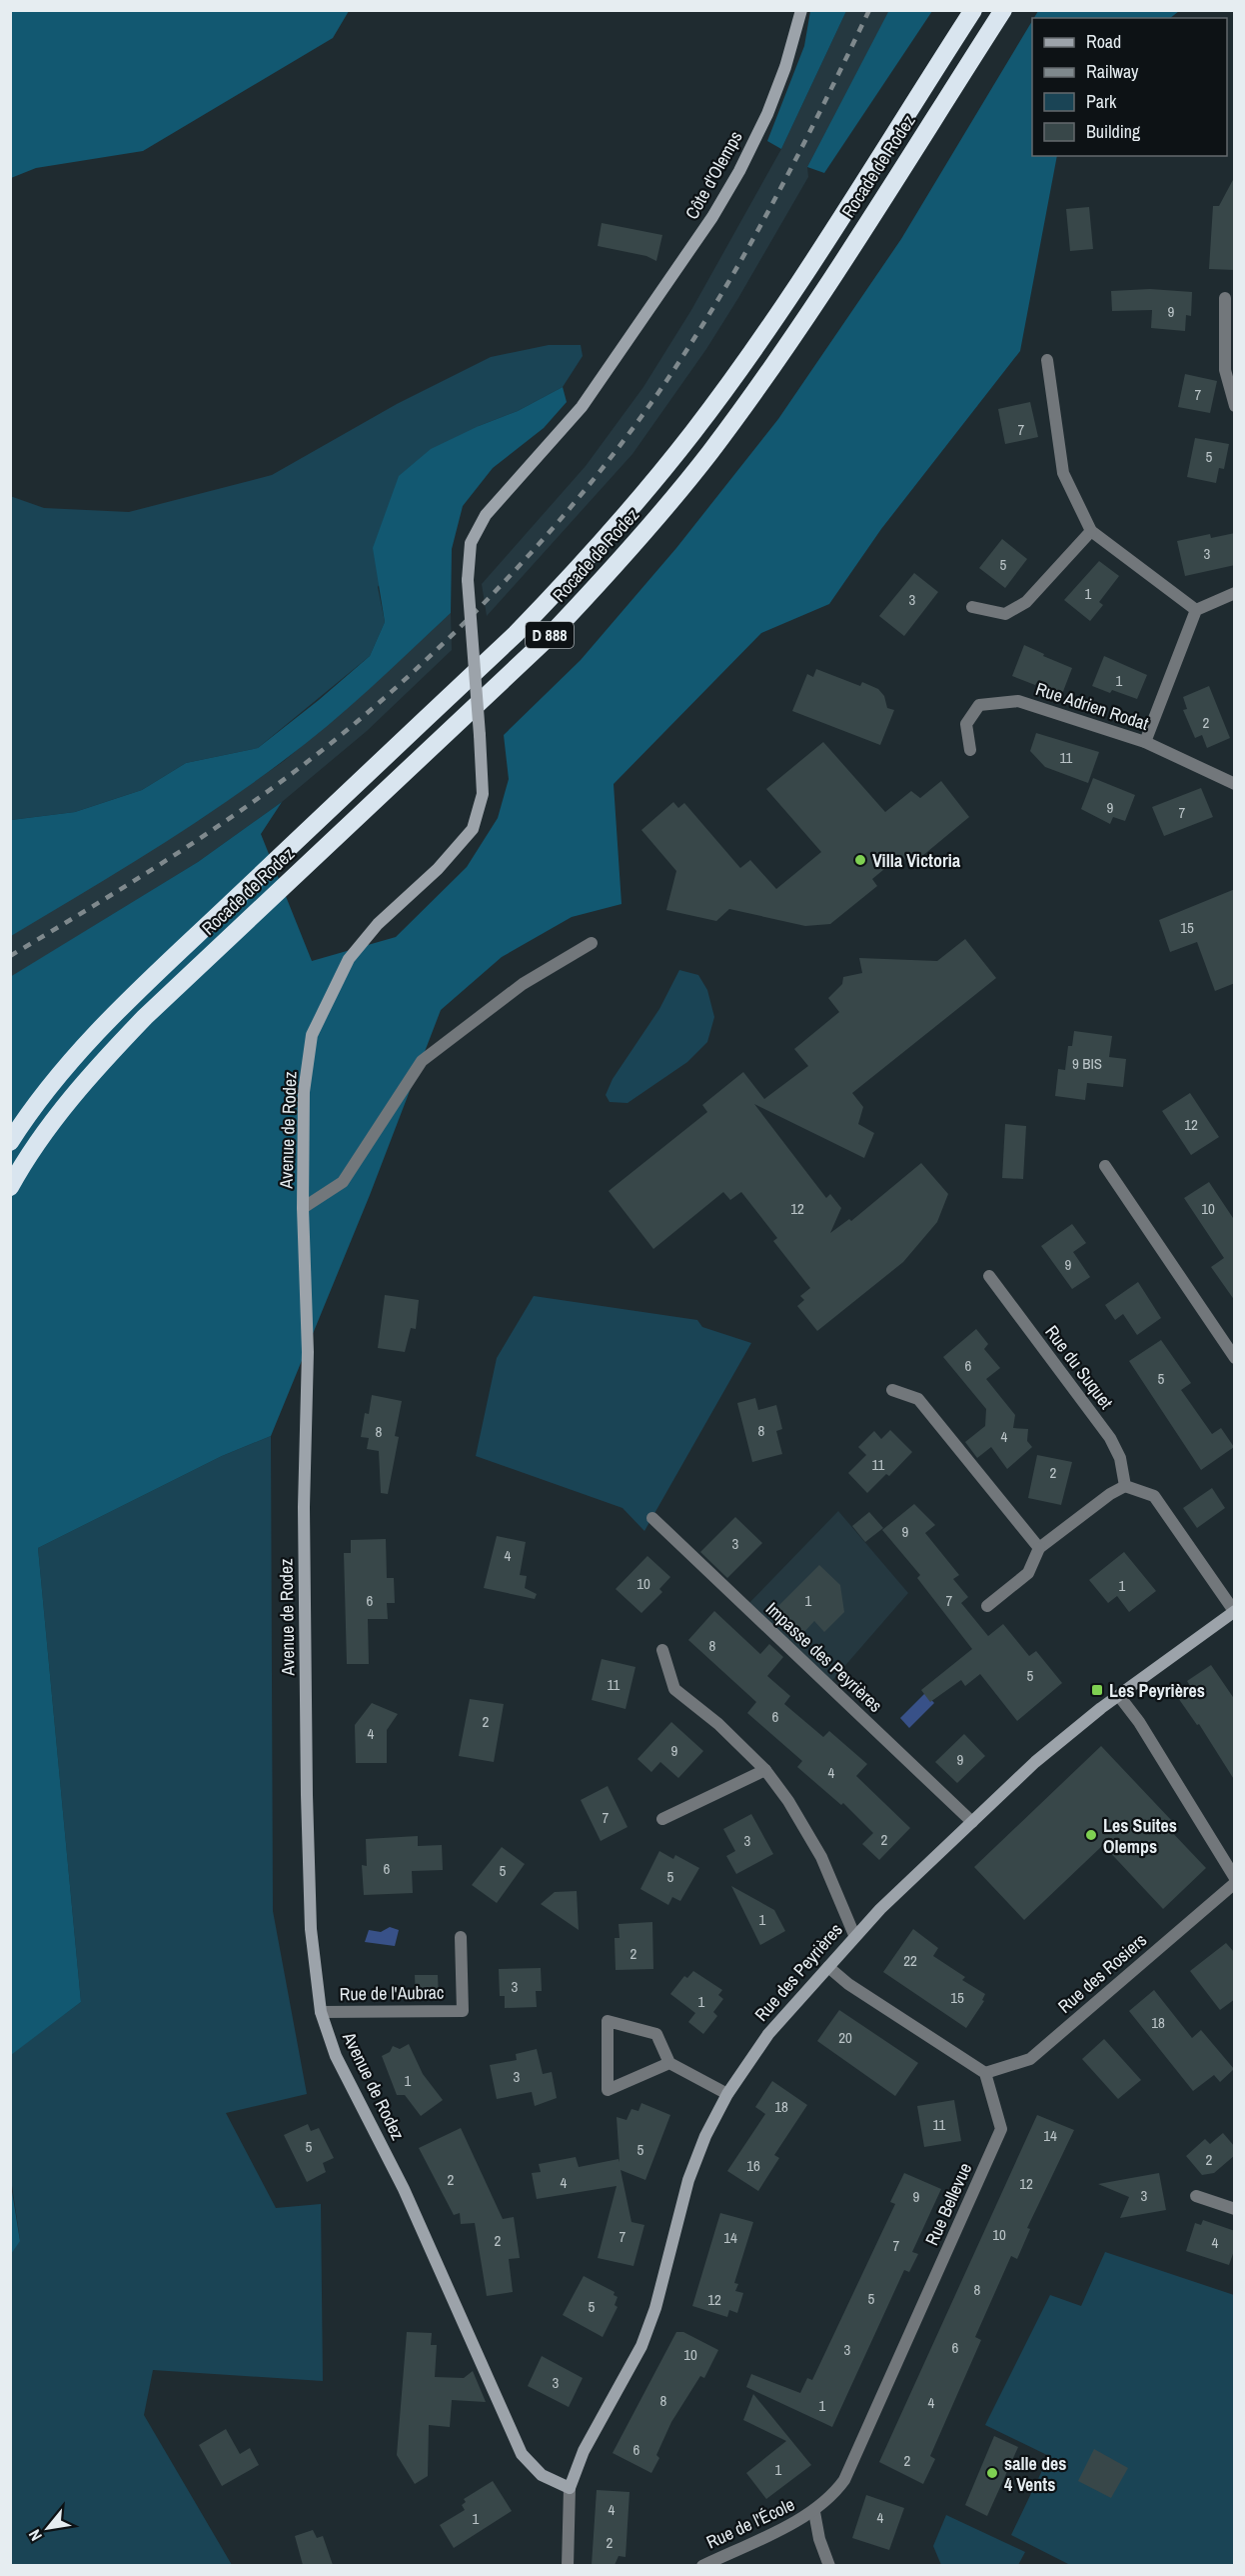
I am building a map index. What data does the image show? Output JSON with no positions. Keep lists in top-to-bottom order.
{
  "streets": {
    "highway": ["Rocade de Rodez", "D 888"],
    "street": [
      "Côte d'Olemps",
      "Rue Adrien Rodat",
      "Avenue de Rodez",
      "Rue du Suquet",
      "Impasse des Peyrières",
      "Rue des Peyrières",
      "Rue des Rosiers",
      "Rue de l'Aubrac",
      "Rue Bellevue",
      "Rue de l'École"
    ]
  },
  "crossings": [
    ["Côte d'Olemps", "Avenue de Rodez"],
    ["Avenue de Rodez", "Rue des Peyrières"],
    ["Avenue de Rodez", "Rue de l'Aubrac"],
    ["Impasse des Peyrières", "Rue des Peyrières"],
    ["Rue des Rosiers", "Rue Bellevue"],
    ["Rue Bellevue", "Rue de l'École"]
  ],
  "places": {
    "other": ["Villa Victoria", "Les Suites Olemps", "salle des 4 Vents"],
    "transit": ["Les Peyrières"]
  },
  "house_numbers": [
    "9",
    "7",
    "7",
    "5",
    "3",
    "5",
    "1",
    "3",
    "1",
    "2",
    "11",
    "9",
    "7",
    "15",
    "9 BIS",
    "12",
    "12",
    "10",
    "9",
    "6",
    "5",
    "8",
    "8",
    "4",
    "11",
    "2",
    "9",
    "3",
    "4",
    "10",
    "1",
    "6",
    "1",
    "7",
    "8",
    "5",
    "11",
    "6",
    "2",
    "4",
    "9",
    "9",
    "4",
    "7",
    "2",
    "3",
    "6",
    "5",
    "5",
    "1",
    "2",
    "22",
    "3",
    "15",
    "1",
    "18",
    "20",
    "3",
    "1",
    "18",
    "11",
    "14",
    "5",
    "5",
    "2",
    "16",
    "2",
    "4",
    "12",
    "3",
    "9",
    "10",
    "7",
    "14",
    "2",
    "4",
    "7",
    "8",
    "5",
    "12",
    "5",
    "6",
    "3",
    "10",
    "3",
    "8",
    "4",
    "1",
    "6",
    "2",
    "1",
    "4",
    "4",
    "1",
    "2"
  ],
  "legend": [
    "Road",
    "Railway",
    "Park",
    "Building"
  ],
  "north": "bottom left"
}
